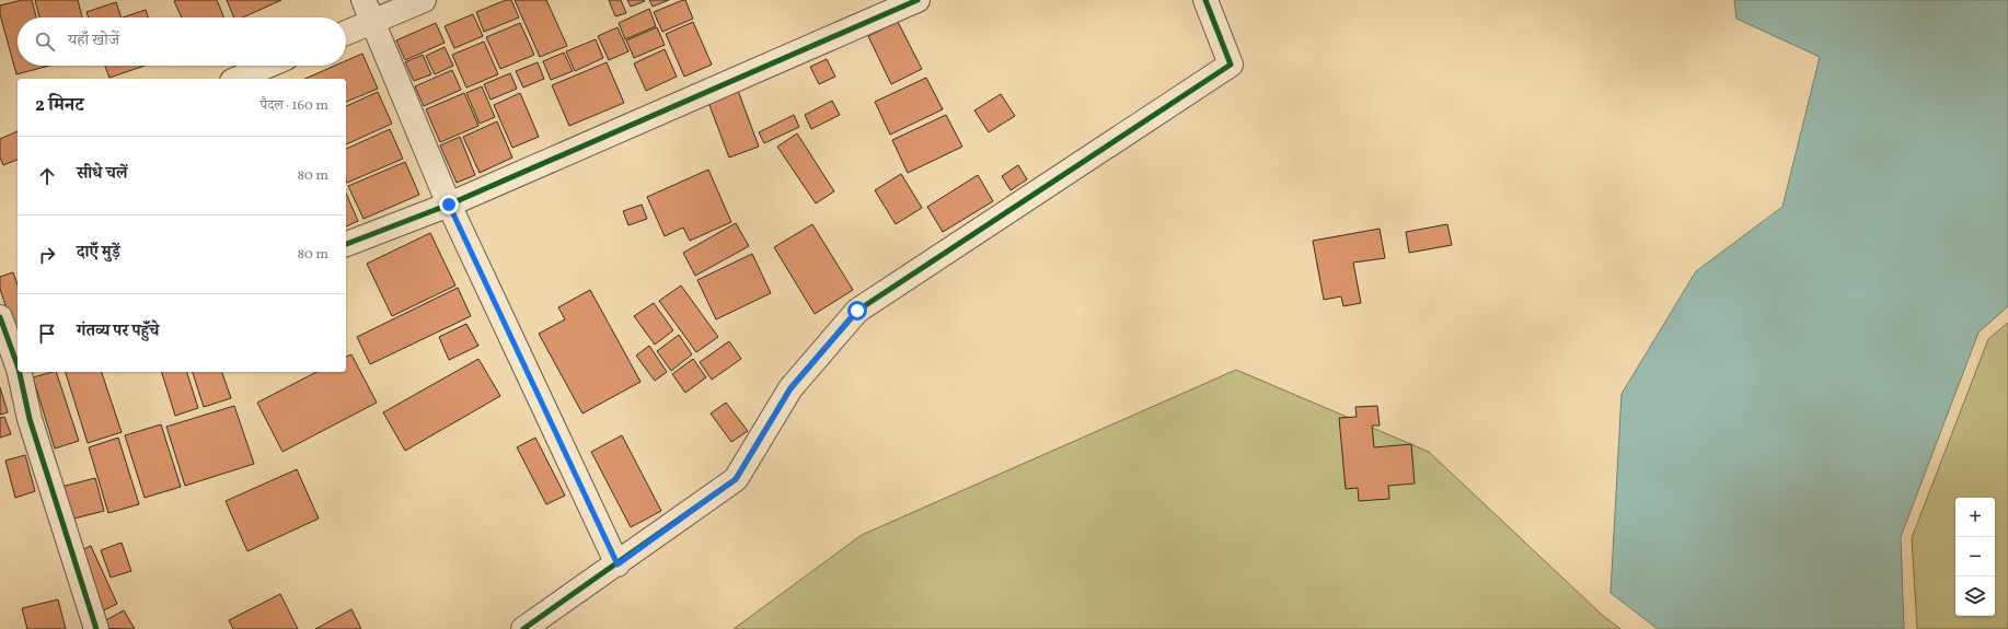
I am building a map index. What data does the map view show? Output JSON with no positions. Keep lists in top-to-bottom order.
{
  "page": {
    "search": "यहाँ खोजें",
    "heading": ["2 मिनट", "पैदल · 160 m"],
    "list": [
      ["सीधे चलें", "80 m"],
      ["दाएँ मुड़ें", "80 m"],
      "गंतव्य पर पहुँचे"
    ],
    "map_buttons": ["+", "−"]
  }
}
